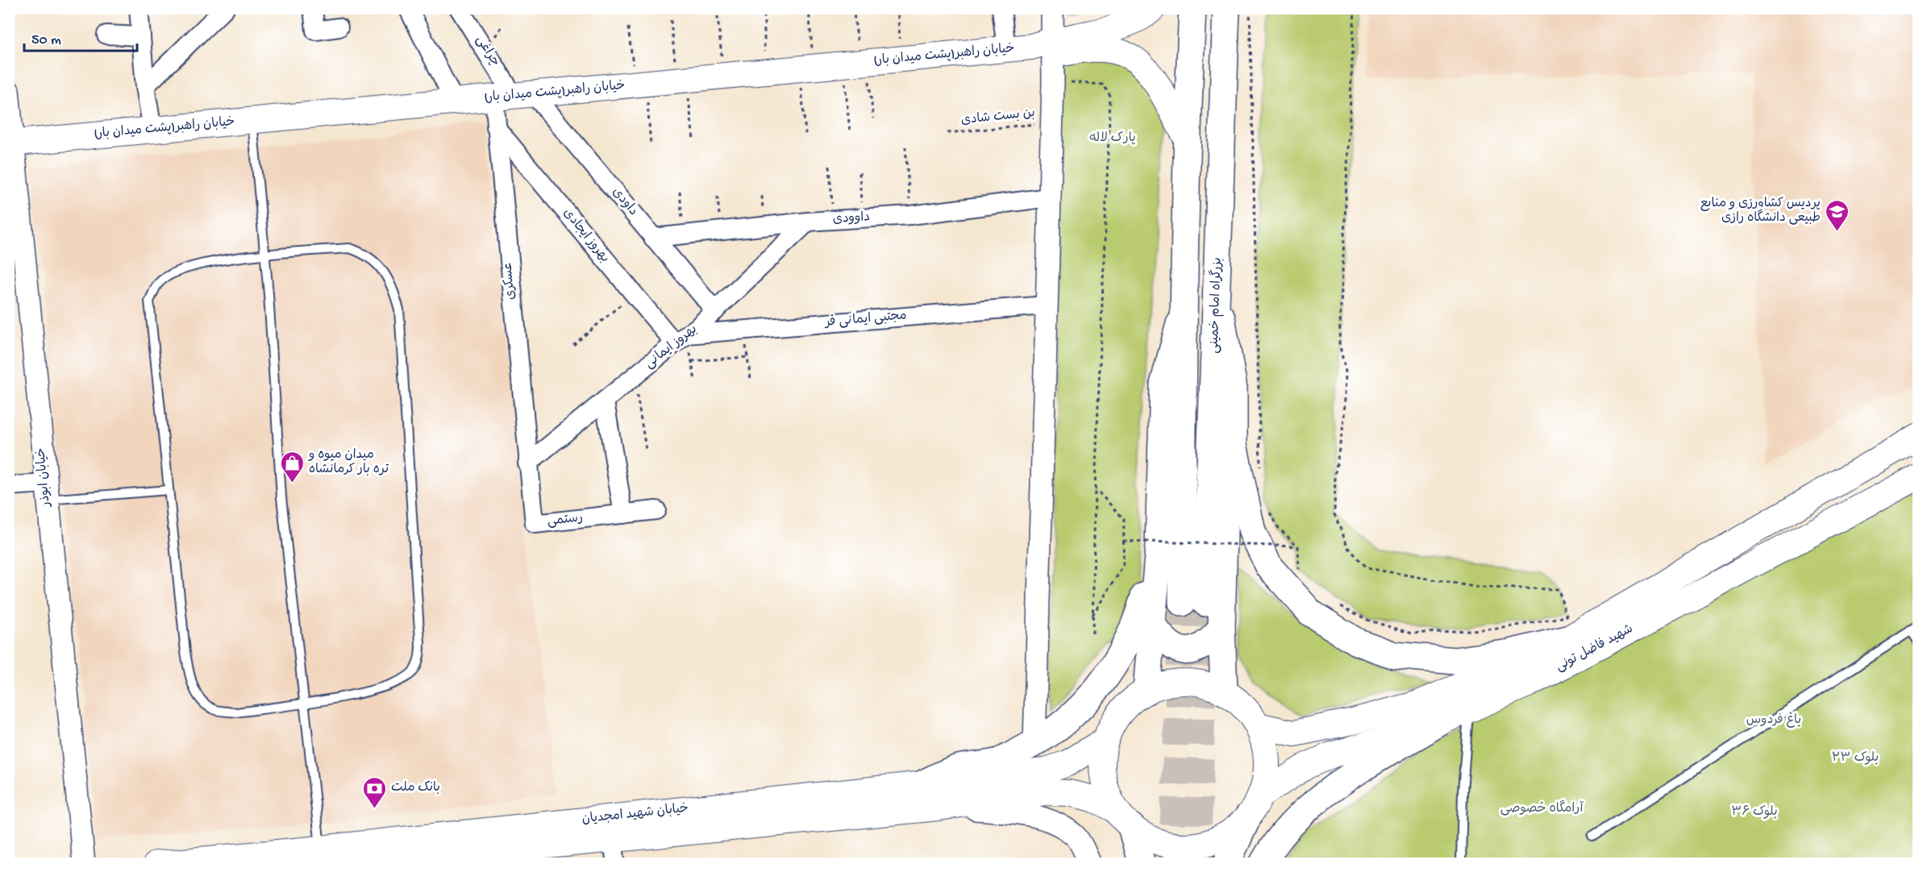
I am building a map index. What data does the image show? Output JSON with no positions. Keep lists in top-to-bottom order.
{
  "streets": {
    "main road": [
      "خیابان راهبر(پشت میدان بار)",
      "بزرگراه امام خمینی",
      "شهید فاضل تونی",
      "خیابان شهید امجدیان"
    ],
    "street": [
      "چراغی",
      "داودی",
      "داوودی",
      "بهروز ایجادی",
      "عسکری",
      "مجتبی ایمانی فر",
      "بهروز ایمانی",
      "خیابان ابوذر",
      "رستمی"
    ],
    "path": ["بن بست شادی"]
  },
  "crossings": [
    ["چراغی", "خیابان راهبر(پشت میدان بار)"],
    ["چراغی", "داودی"],
    ["چراغی", "عسکری"],
    ["خیابان راهبر(پشت میدان بار)", "داودی"],
    ["خیابان راهبر(پشت میدان بار)", "عسکری"],
    ["خیابان راهبر(پشت میدان بار)", "خیابان ابوذر"],
    ["داودی", "داوودی"],
    ["داودی", "عسکری"],
    ["داودی", "بهروز ایمانی"],
    ["داوودی", "بهروز ایمانی"],
    ["بهروز ایجادی", "عسکری"],
    ["بهروز ایجادی", "مجتبی ایمانی فر"],
    ["بهروز ایجادی", "بهروز ایمانی"],
    ["عسکری", "بهروز ایمانی"],
    ["عسکری", "رستمی"],
    ["مجتبی ایمانی فر", "بهروز ایمانی"],
    ["بهروز ایمانی", "رستمی"],
    ["شهید فاضل تونی", "خیابان شهید امجدیان"]
  ],
  "parks": [
    "پارک لاله",
    "باغ فردوس",
    "بلوک ۲۳",
    "آرامگاه خصوصی",
    "بلوک ۳۶"
  ],
  "places": {
    "school or university": ["پردیس کشاورزی و منابع طبیعی دانشگاه رازی"],
    "shop": ["میدان میوه و تره بار کرمانشاه"],
    "bank": ["بانک ملت"]
  },
  "scale_bar": "50 m"
}
